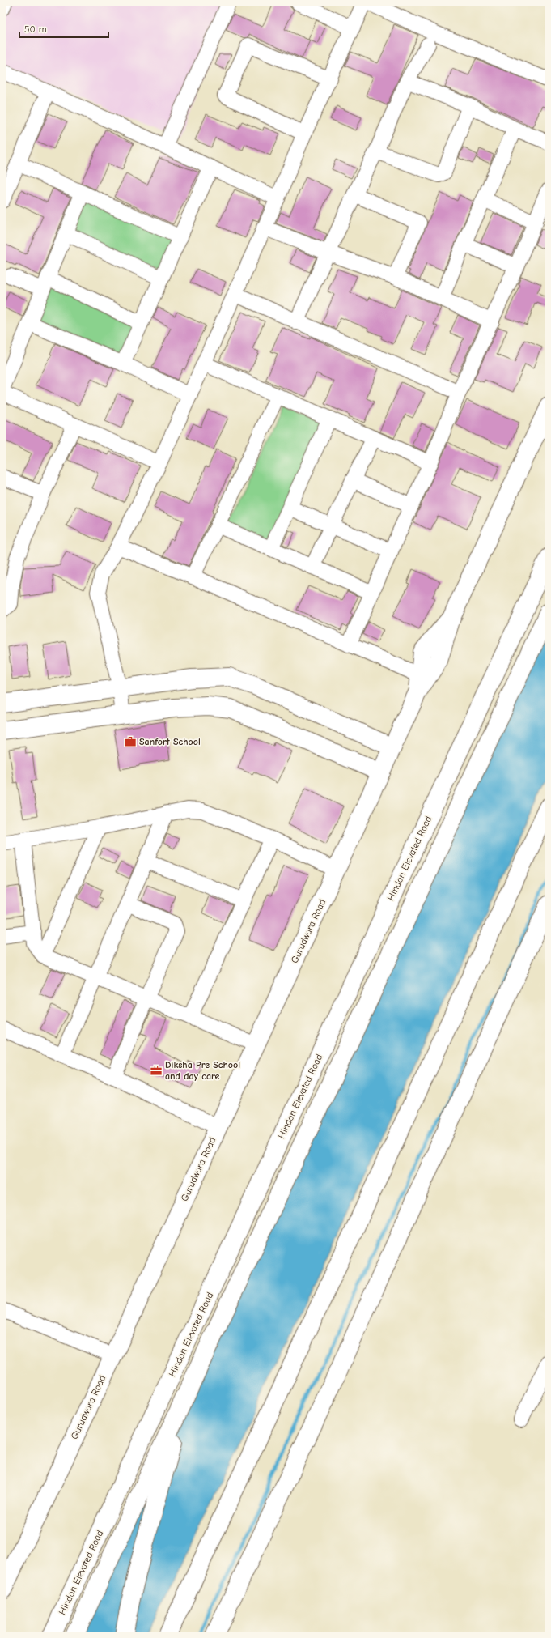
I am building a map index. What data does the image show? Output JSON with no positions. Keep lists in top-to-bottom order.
{
  "streets": {
    "main road": ["Hindon Elevated Road", "Gurudwara Road"]
  },
  "places": {
    "office": ["Sanfort School", "Diksha Pre School and day care"]
  },
  "scale_bar": "50 m"
}
